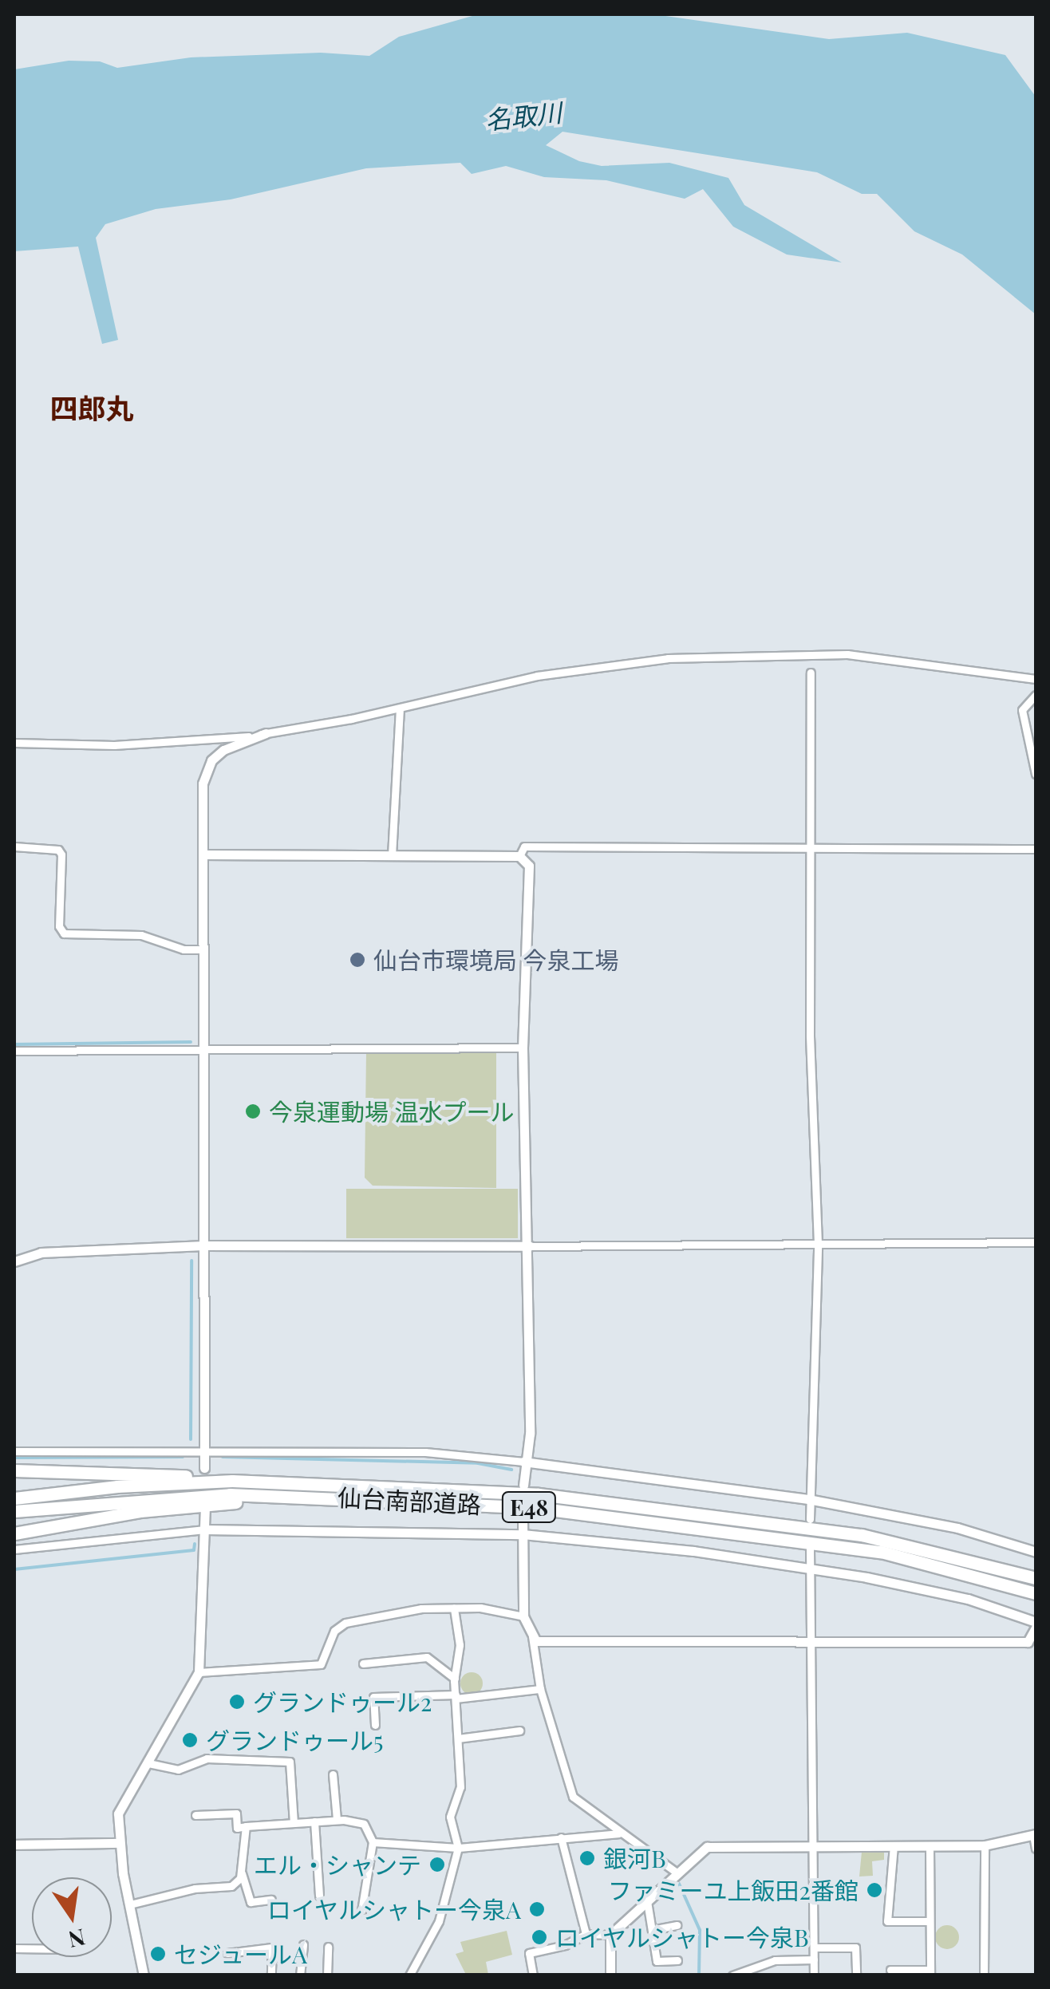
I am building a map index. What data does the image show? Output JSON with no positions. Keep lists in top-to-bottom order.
{
  "streets": {
    "highway": ["仙台南部道路", "E48"]
  },
  "districts": ["四郎丸"],
  "water": ["名取川"],
  "places": [
    "仙台市環境局 今泉工場",
    "今泉運動場 温水プール",
    "グランドゥール2",
    "グランドゥール5",
    "銀河B",
    "エル・シャンテ",
    "ファミーユ上飯田2番館",
    "ロイヤルシャトー今泉A",
    "ロイヤルシャトー今泉B",
    "セジュールA"
  ],
  "north": "bottom"
}
